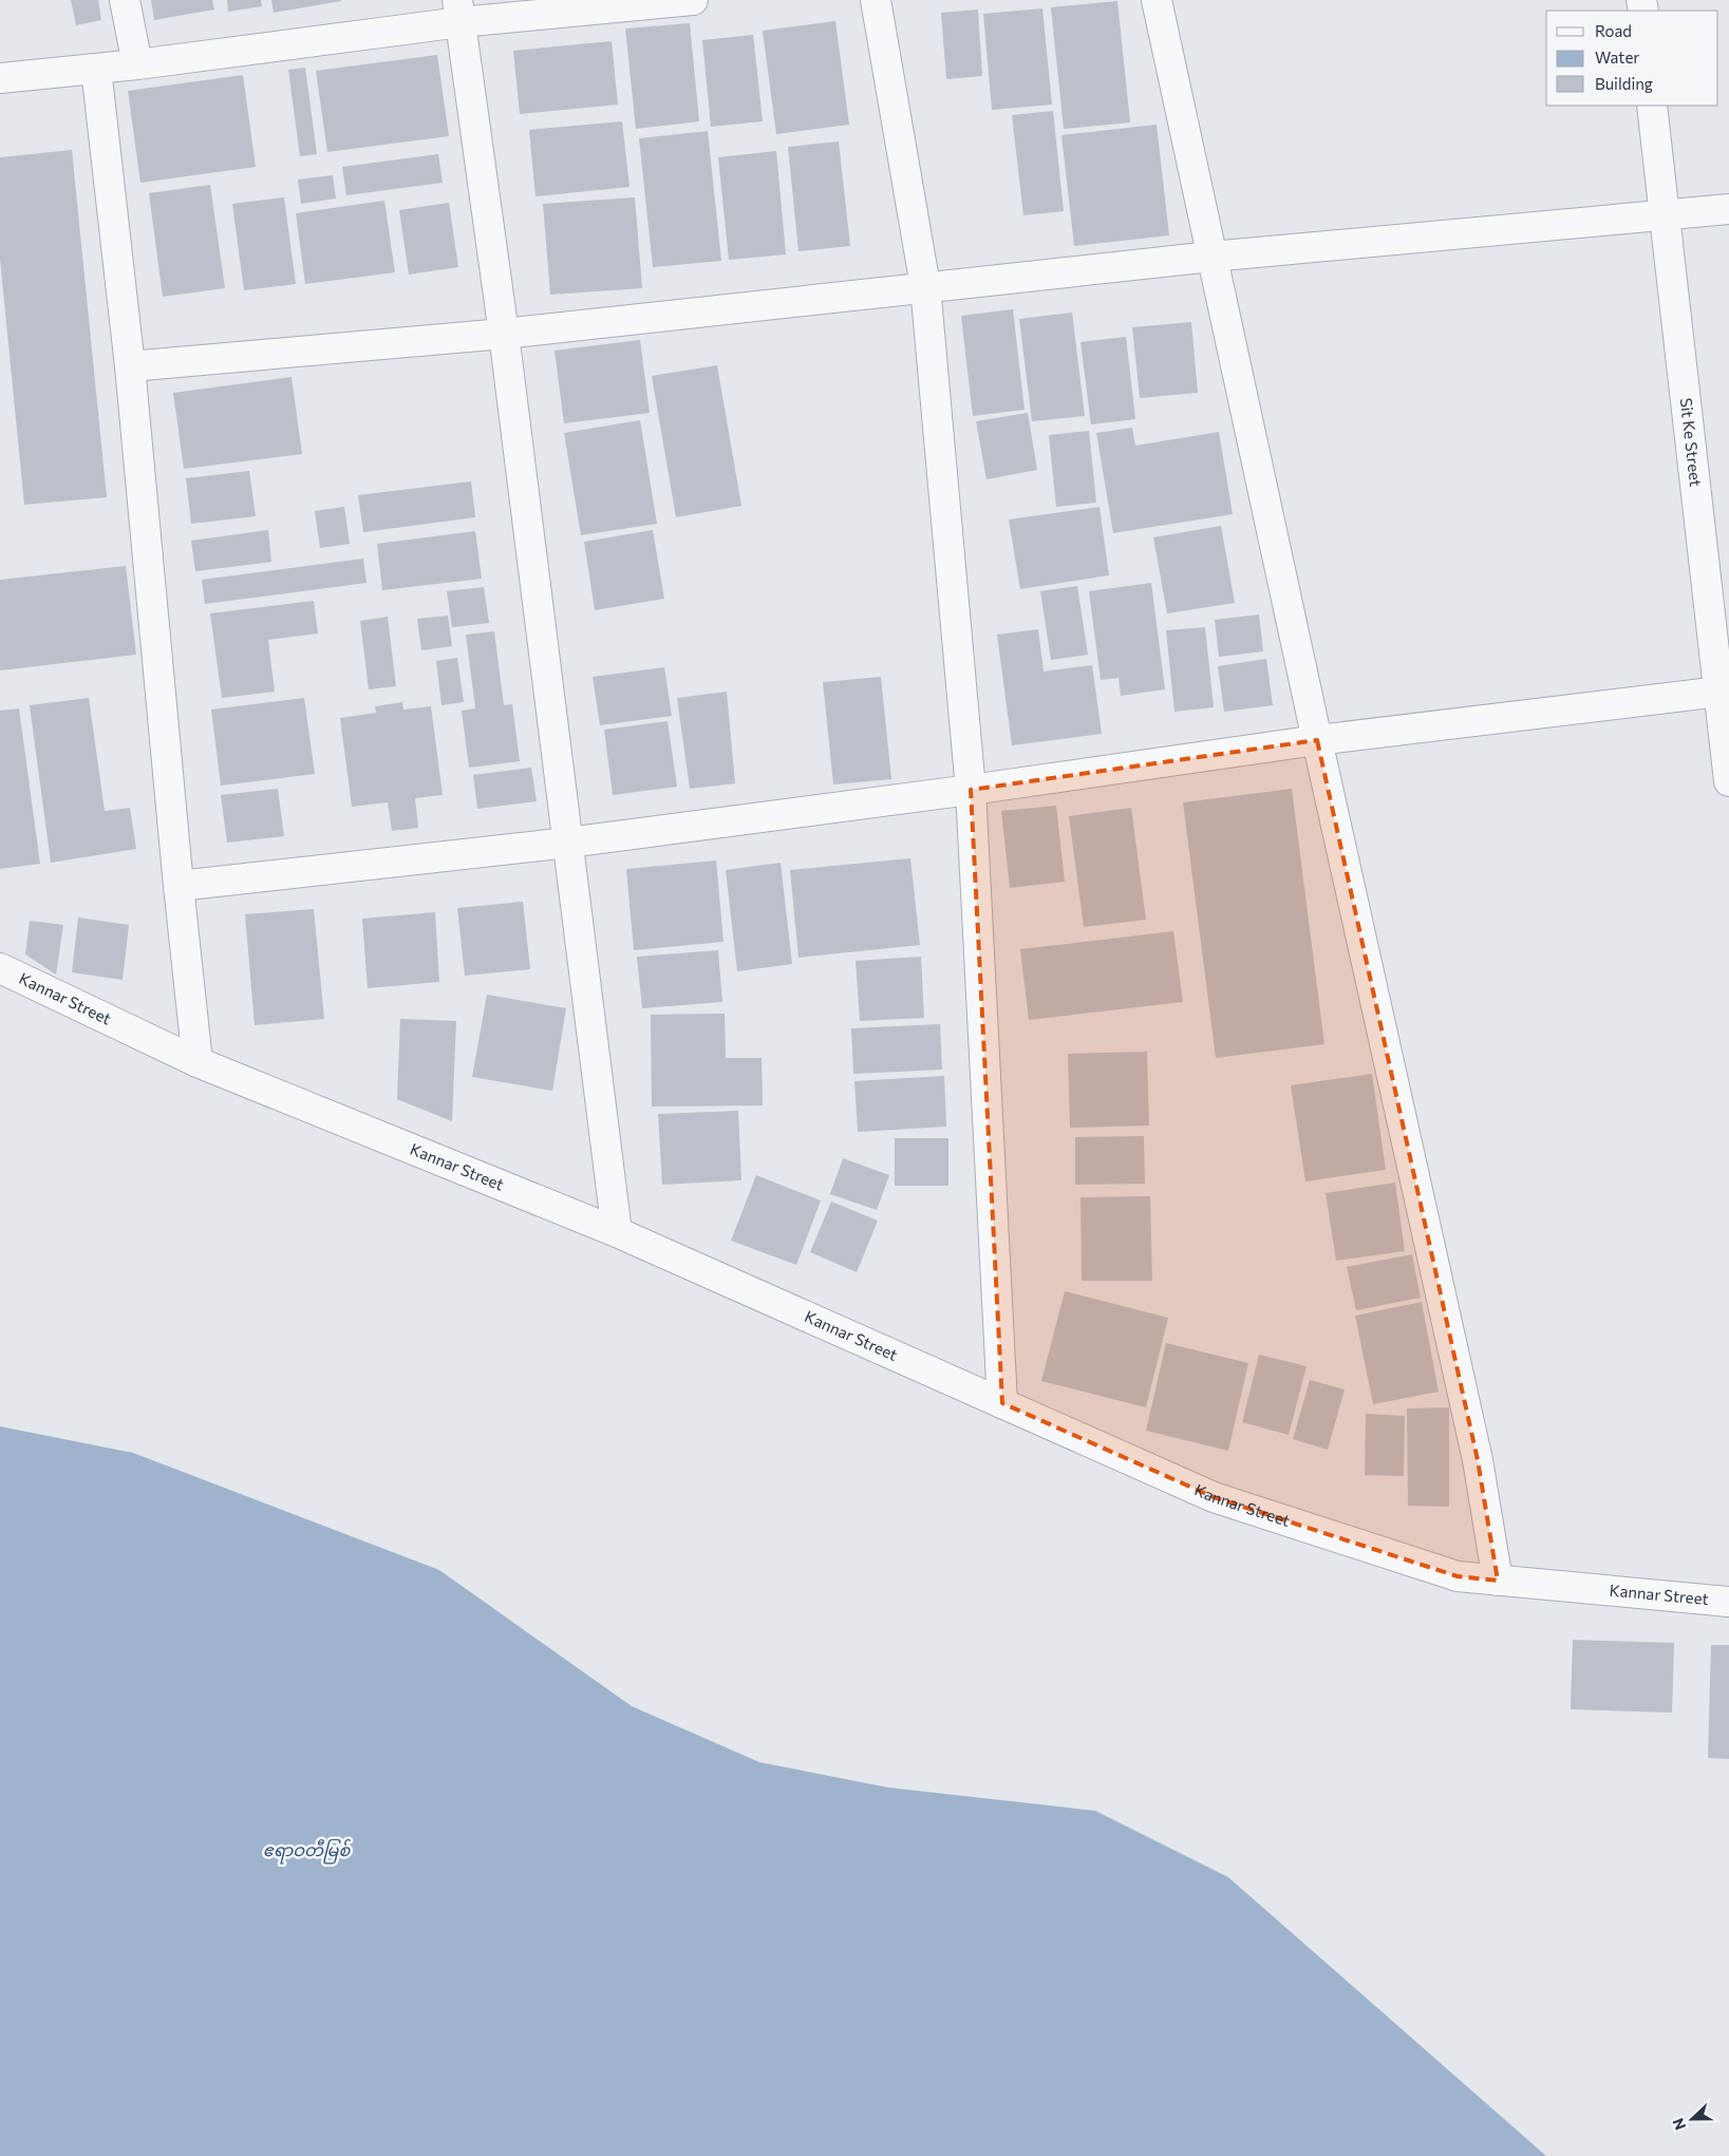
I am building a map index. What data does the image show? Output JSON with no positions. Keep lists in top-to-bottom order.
{
  "streets": {
    "street": ["Sit Ke Street", "Kannar Street"]
  },
  "water": ["ဧရာဝတီမြစ်"],
  "legend": ["Road", "Water", "Building"],
  "north": "left"
}
